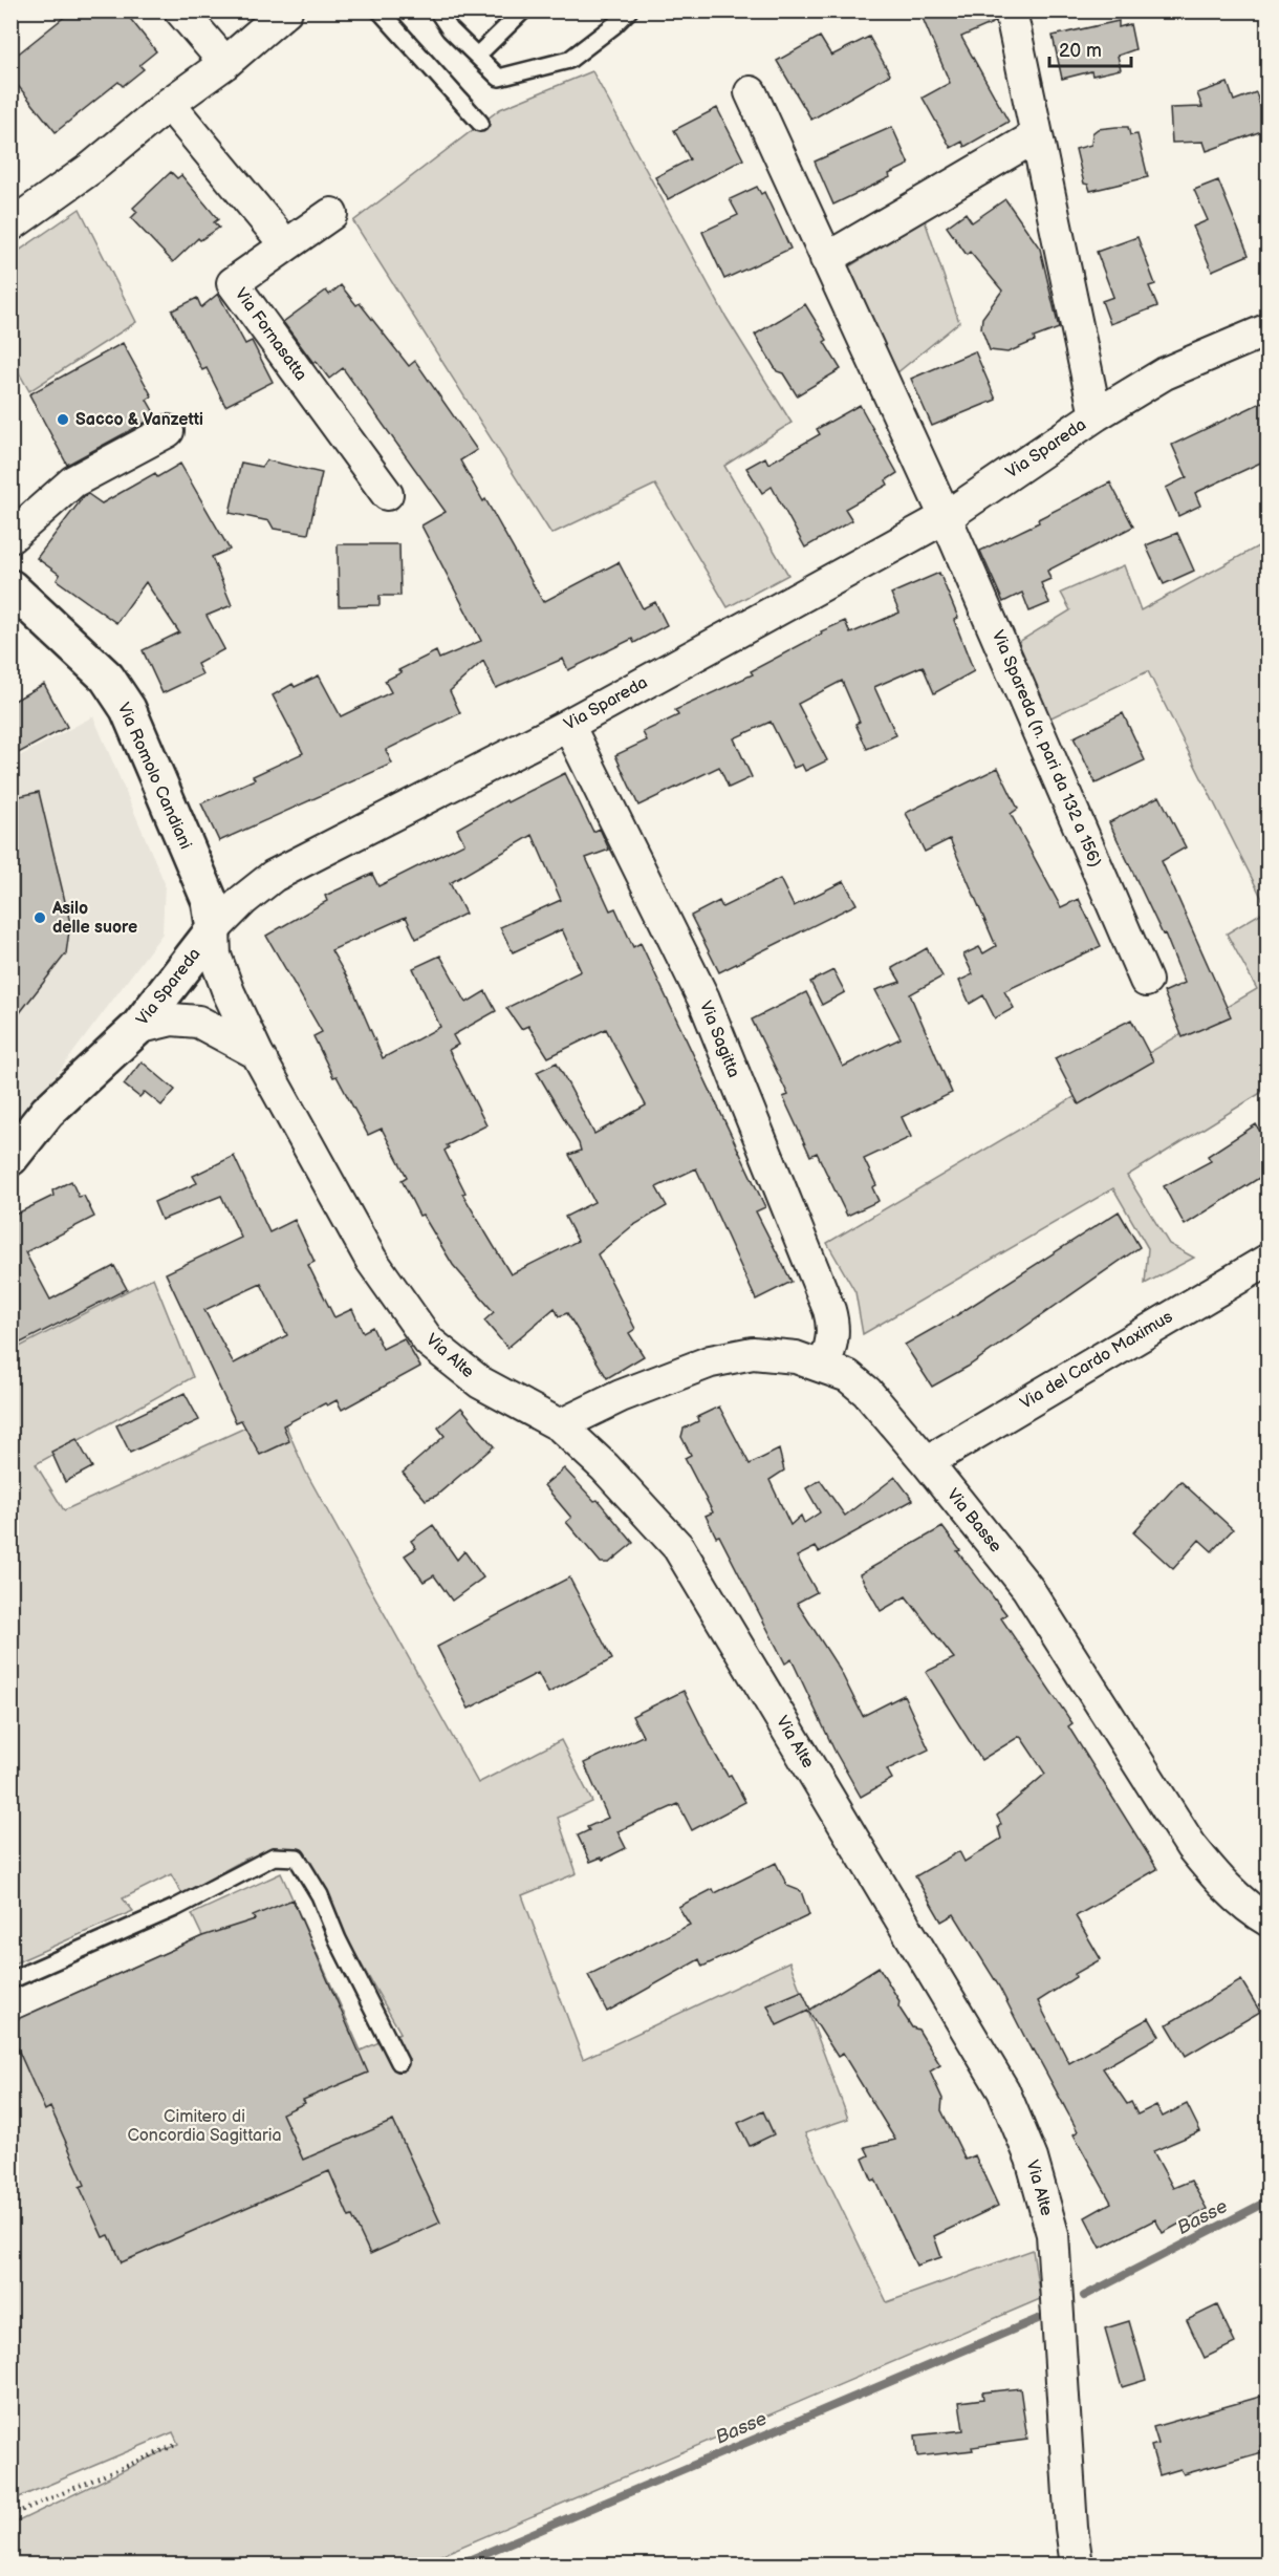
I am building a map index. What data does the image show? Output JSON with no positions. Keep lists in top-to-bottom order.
{
  "streets": {
    "street": [
      "Via Fornasatta",
      "Via Spareda",
      "Via Spareda (n. pari da 132 a 156)",
      "Via Romolo Candiani",
      "Via Sagitta",
      "Via Alte",
      "Via del Cardo Maximus",
      "Via Basse"
    ]
  },
  "crossings": [
    ["Via Spareda", "Via Spareda (n. pari da 132 a 156)"],
    ["Via Spareda", "Via Romolo Candiani"],
    ["Via Spareda", "Via Sagitta"],
    ["Via Spareda", "Via Alte"],
    ["Via Romolo Candiani", "Via Alte"],
    ["Via Sagitta", "Via Basse"],
    ["Via Alte", "Via Basse"],
    ["Via del Cardo Maximus", "Via Basse"]
  ],
  "water": ["Basse"],
  "parks": ["Cimitero di Concordia Sagittaria"],
  "places": ["Sacco & Vanzetti", "Asilo delle suore"],
  "scale_bar": "20 m"
}
